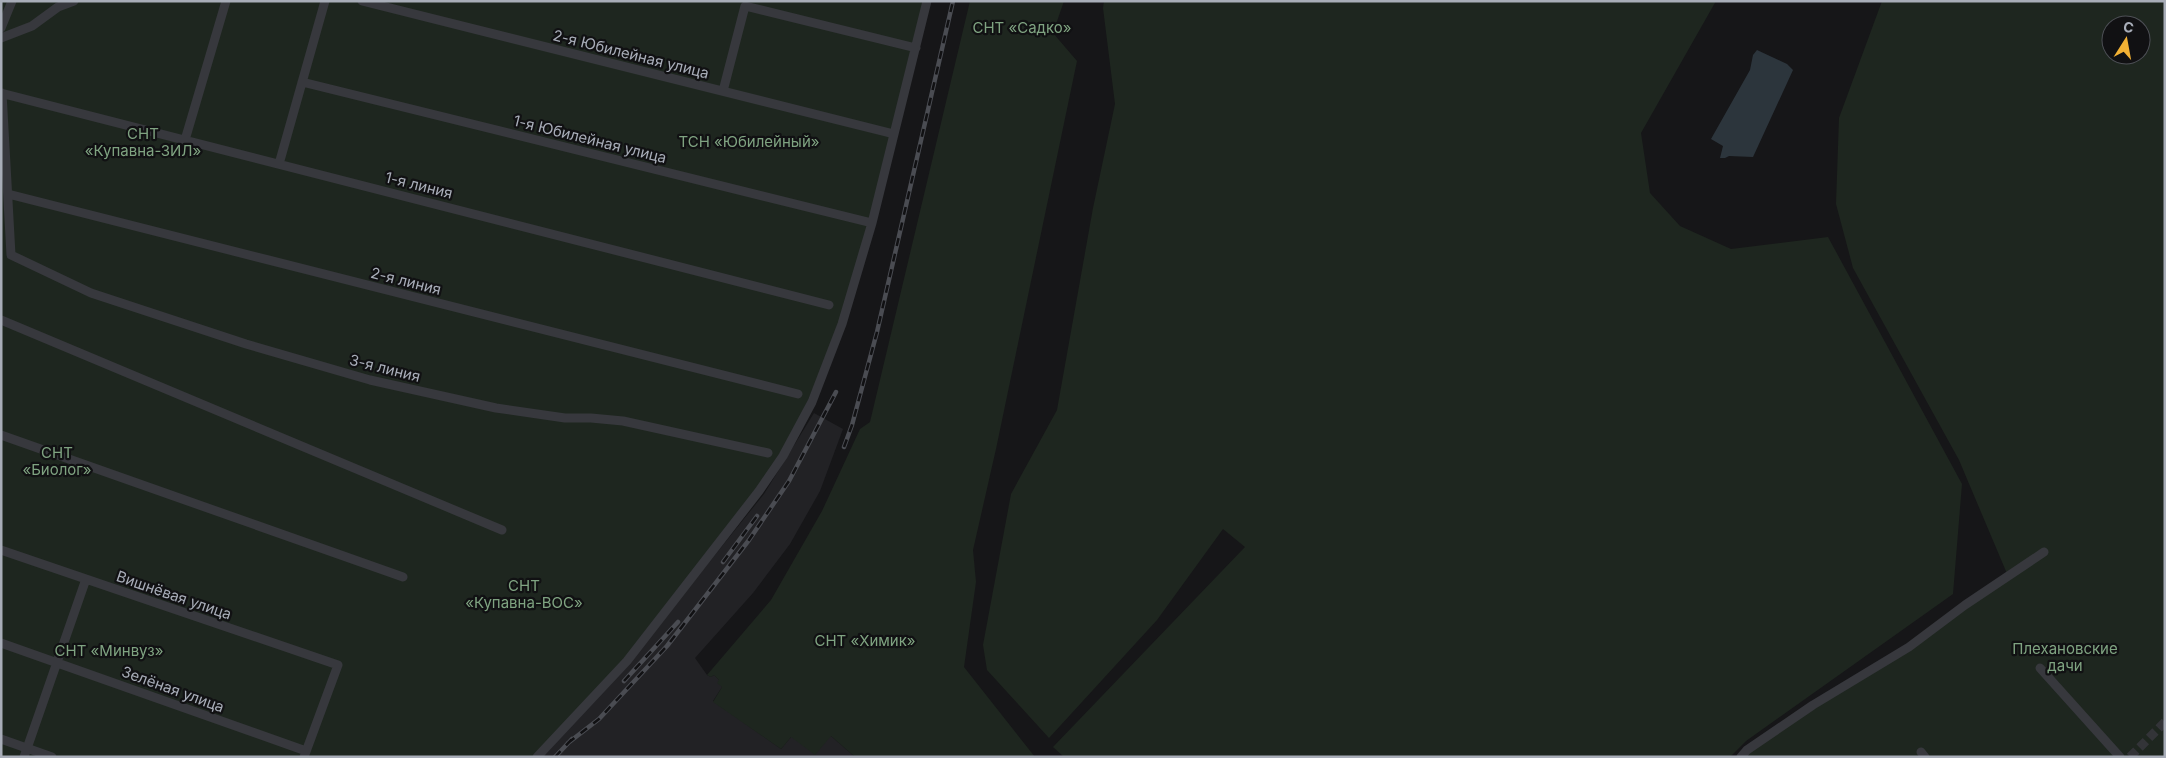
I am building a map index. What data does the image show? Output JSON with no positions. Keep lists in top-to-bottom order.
{
  "streets": {
    "street": [
      "2-я Юбилейная улица",
      "1-я Юбилейная улица",
      "1-я линия",
      "2-я линия",
      "3-я линия",
      "Вишнёвая улица",
      "Зелёная улица"
    ]
  },
  "crossings": [
    ["2-я линия", "3-я линия"],
    ["Вишнёвая улица", "Зелёная улица"]
  ],
  "parks": [
    "СНТ «Садко»",
    "СНТ «Купавна-ЗИЛ»",
    "ТСН «Юбилейный»",
    "СНТ «Биолог»",
    "СНТ «Купавна-ВОС»",
    "СНТ «Химик»",
    "Плехановские дачи",
    "СНТ «Минвуз»"
  ],
  "north": "top"
}
